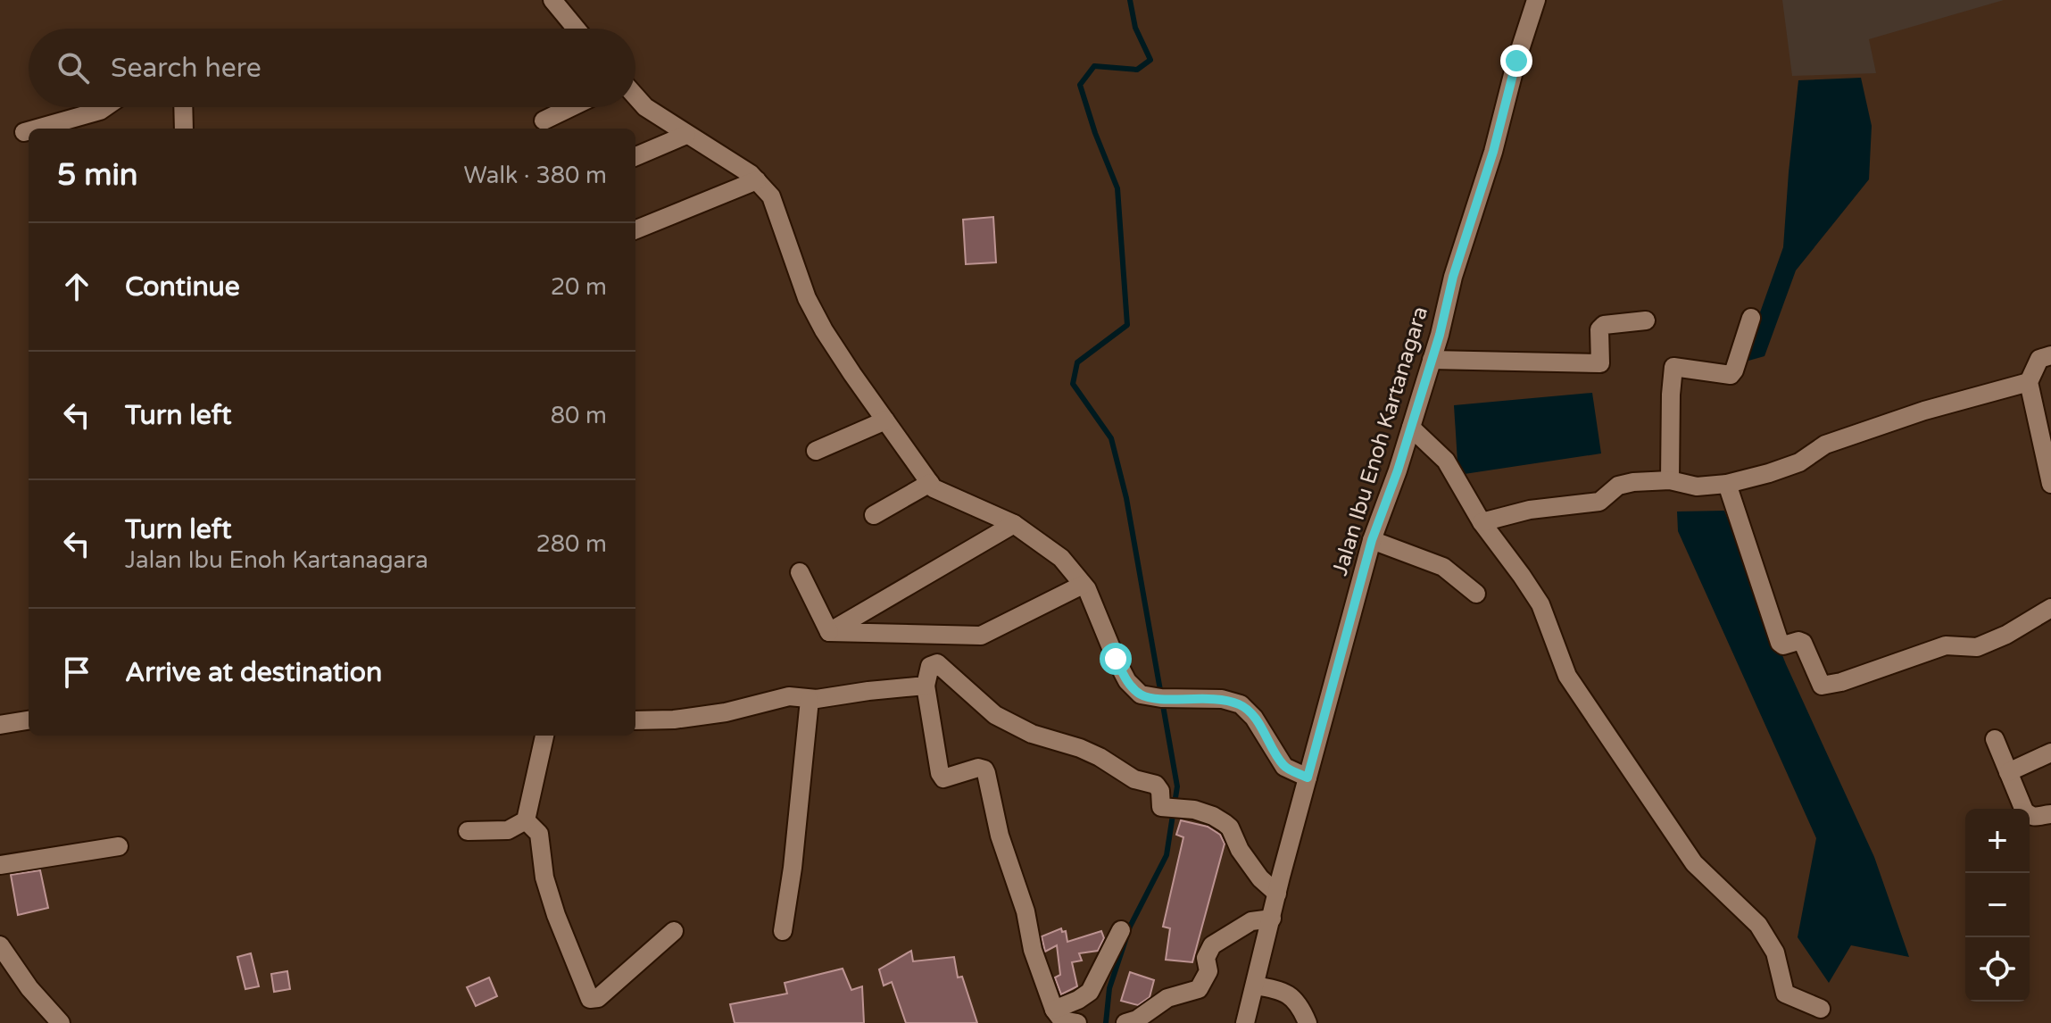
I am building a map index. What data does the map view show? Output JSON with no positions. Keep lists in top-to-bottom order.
{
  "streets": {
    "street": ["Jalan Ibu Enoh Kartanagara"]
  },
  "page": {
    "search": "Search here",
    "heading": ["5 min", "Walk · 380 m"],
    "list": [
      ["Continue", "20 m"],
      ["Turn left", "80 m"],
      ["Turn left", "Jalan Ibu Enoh Kartanagara", "280 m"],
      "Arrive at destination"
    ],
    "map_buttons": ["+", "−"]
  }
}
